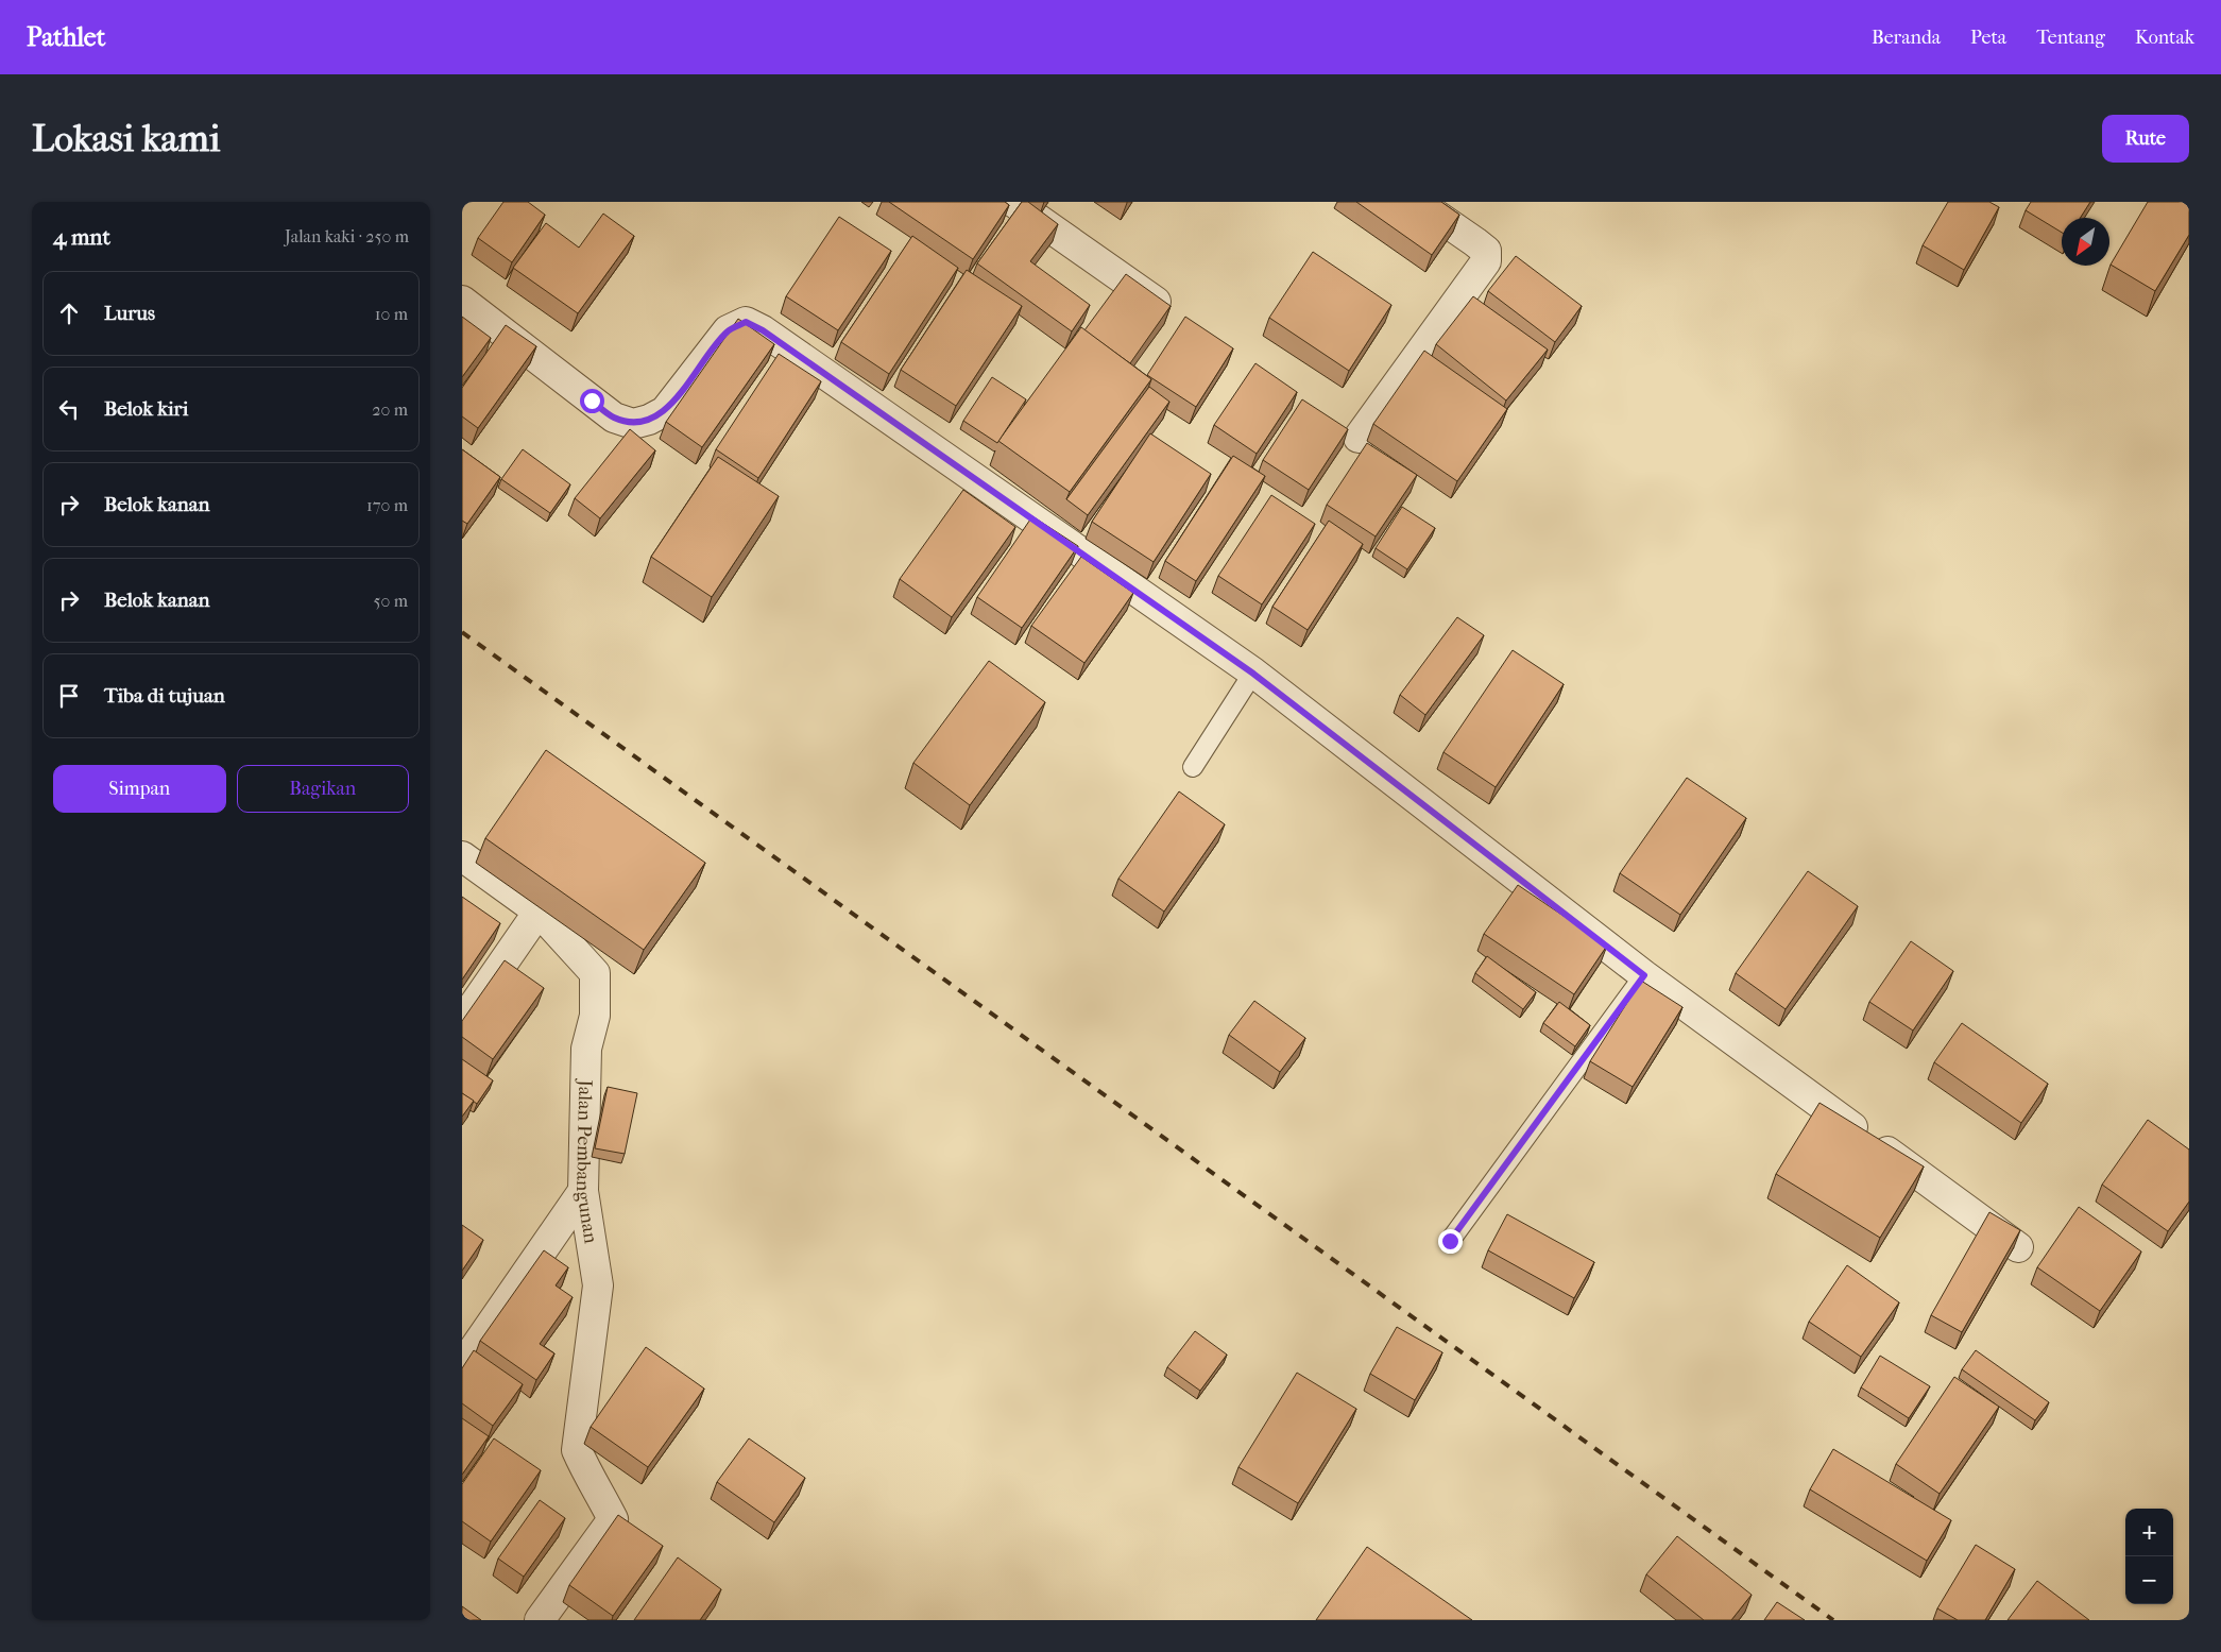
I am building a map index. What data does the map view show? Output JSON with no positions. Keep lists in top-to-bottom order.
{
  "streets": {
    "street": ["Jalan Pembangunan"]
  },
  "north": "bottom left",
  "page": {
    "header": "Pathlet",
    "nav": [
      "Beranda",
      "Peta",
      "Tentang",
      "Kontak"
    ],
    "buttons": [
      "Rute",
      ["Simpan", "Bagikan"]
    ],
    "title": "Lokasi kami",
    "heading": ["4 mnt", "Jalan kaki · 250 m"],
    "list": [
      ["Lurus", "10 m"],
      ["Belok kiri", "20 m"],
      ["Belok kanan", "170 m"],
      ["Belok kanan", "50 m"],
      "Tiba di tujuan"
    ],
    "map_buttons": ["+", "−"]
  }
}
